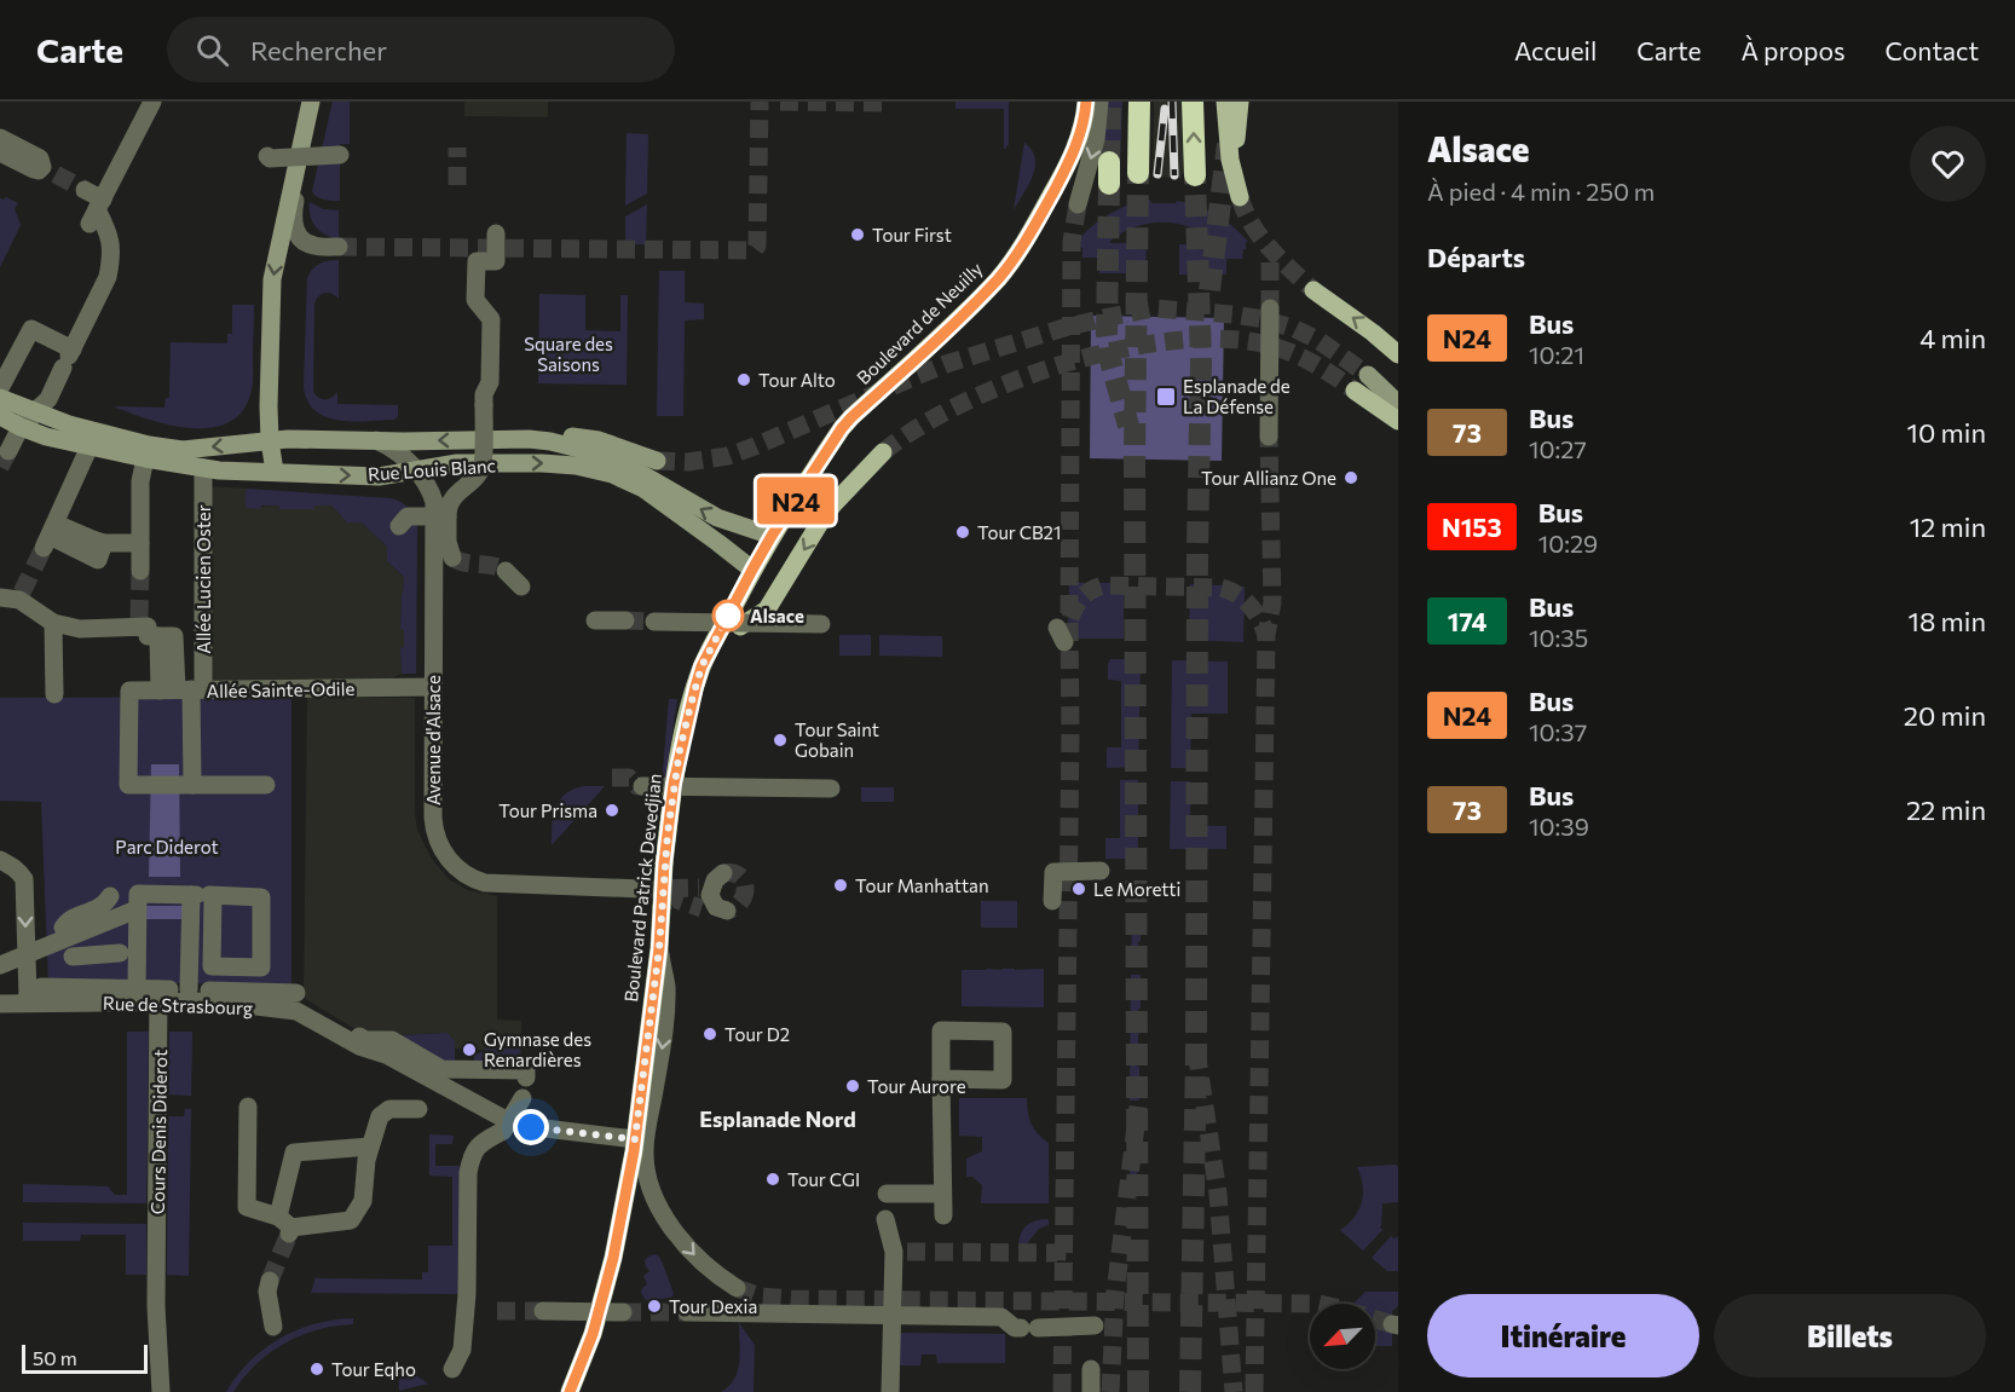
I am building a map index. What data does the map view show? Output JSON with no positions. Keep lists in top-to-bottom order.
{
  "streets": {
    "main road": ["Boulevard de Neuilly", "Rue Louis Blanc", "Boulevard Patrick Devedjian"],
    "street": [
      "Allée Lucien Oster",
      "Allée Sainte-Odile",
      "Avenue d'Alsace",
      "Rue de Strasbourg",
      "Cours Denis Diderot"
    ]
  },
  "crossings": [
    ["Boulevard de Neuilly", "Rue Louis Blanc"],
    ["Boulevard de Neuilly", "Boulevard Patrick Devedjian"],
    ["Rue Louis Blanc", "Allée Lucien Oster"],
    ["Rue Louis Blanc", "Avenue d'Alsace"],
    ["Allée Lucien Oster", "Allée Sainte-Odile"],
    ["Allée Sainte-Odile", "Avenue d'Alsace"],
    ["Boulevard Patrick Devedjian", "Rue de Strasbourg"],
    ["Rue de Strasbourg", "Cours Denis Diderot"]
  ],
  "districts": ["Esplanade Nord"],
  "parks": ["Square des Saisons", "Parc Diderot"],
  "places": {
    "other": [
      "Tour First",
      "Tour Alto",
      "Tour Allianz One",
      "Tour CB21",
      "Alsace",
      "Tour Saint Gobain",
      "Tour Prisma",
      "Tour Manhattan",
      "Le Moretti",
      "Tour D2",
      "Gymnase des Renardières",
      "Tour Aurore",
      "Tour CGI",
      "Tour Dexia",
      "Tour Eqho"
    ],
    "transit": ["Esplanade de La Défense"]
  },
  "lines": ["bus line N24"],
  "scale_bar": "50 m",
  "north": "bottom left",
  "page": {
    "header": "Carte",
    "search": "Rechercher",
    "nav": [
      "Accueil",
      "Carte",
      "À propos",
      "Contact"
    ],
    "on_map": "N24",
    "heading": [
      ["Alsace", "À pied · 4 min · 250 m"],
      "Départs"
    ],
    "list": [
      {
        "mark": "N24",
        "name": "Bus",
        "note": "10:21",
        "value": "4 min"
      },
      {
        "mark": "73",
        "name": "Bus",
        "note": "10:27",
        "value": "10 min"
      },
      {
        "mark": "N153",
        "name": "Bus",
        "note": "10:29",
        "value": "12 min"
      },
      {
        "mark": "174",
        "name": "Bus",
        "note": "10:35",
        "value": "18 min"
      },
      {
        "mark": "N24",
        "name": "Bus",
        "note": "10:37",
        "value": "20 min"
      },
      {
        "mark": "73",
        "name": "Bus",
        "note": "10:39",
        "value": "22 min"
      }
    ],
    "buttons": ["Itinéraire", "Billets"],
    "scale": "50 m"
  }
}
